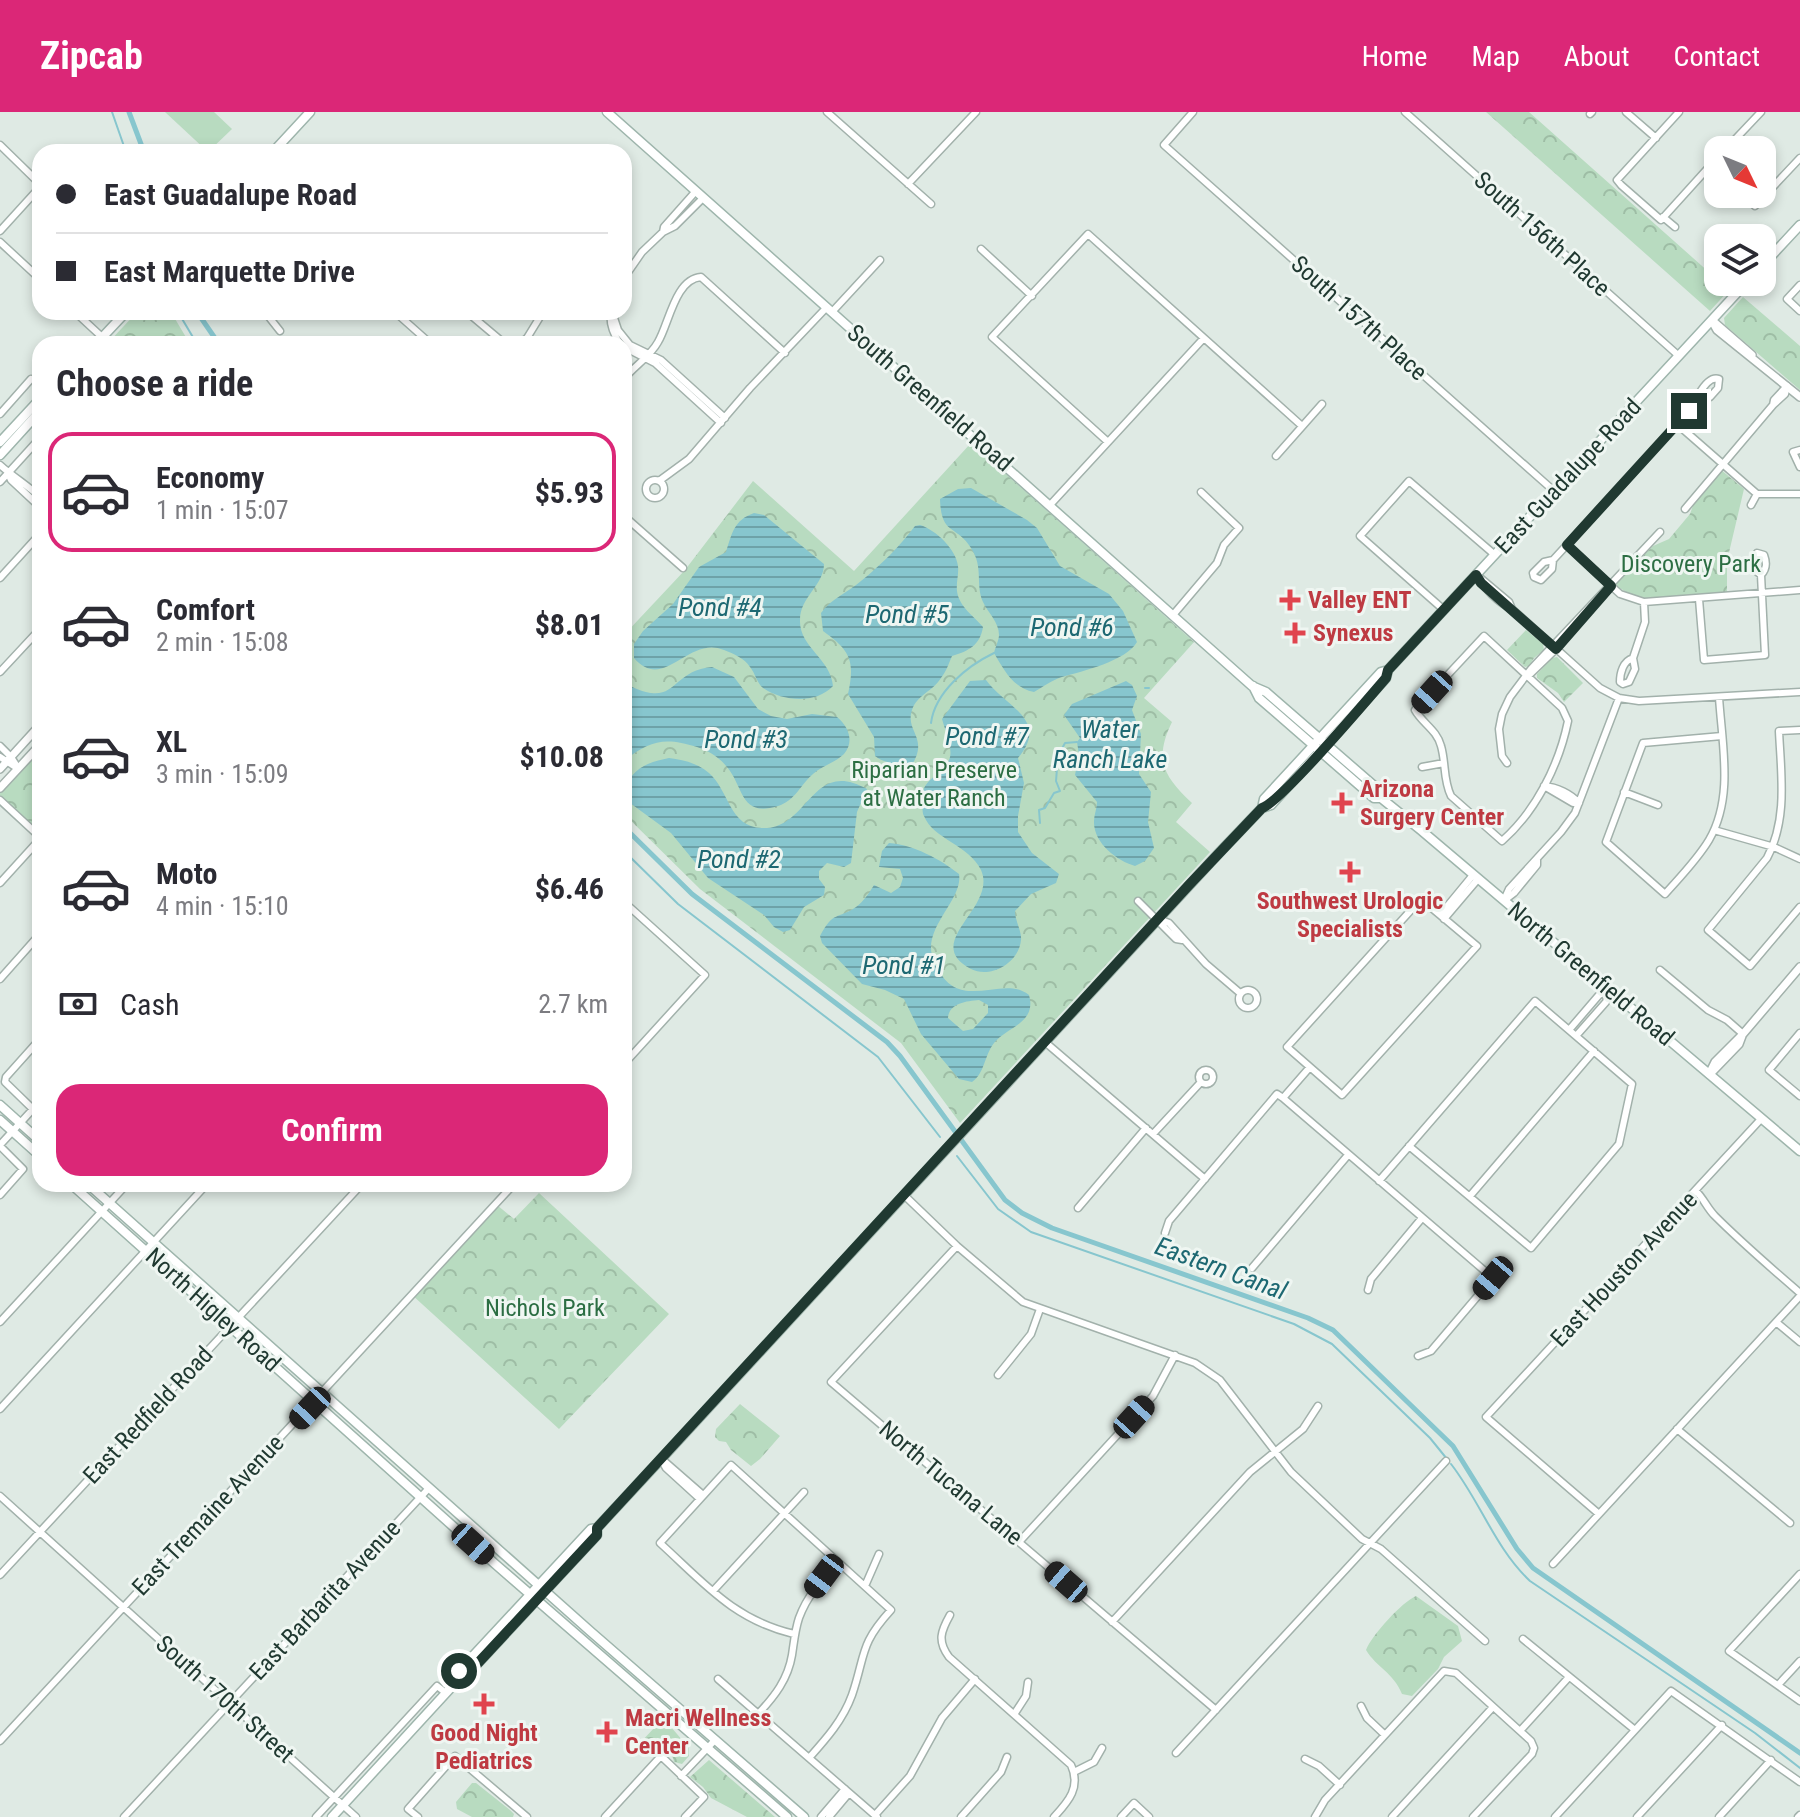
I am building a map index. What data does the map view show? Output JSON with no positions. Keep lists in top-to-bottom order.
{
  "streets": {
    "main road": [
      "South Greenfield Road",
      "East Guadalupe Road",
      "North Greenfield Road",
      "North Higley Road"
    ],
    "street": [
      "South 156th Place",
      "South 157th Place",
      "East Houston Avenue",
      "East Redfield Road",
      "North Tucana Lane",
      "East Tremaine Avenue",
      "East Barbarita Avenue",
      "South 170th Street"
    ]
  },
  "crossings": [
    ["South 156th Place", "East Guadalupe Road"],
    ["South 157th Place", "East Guadalupe Road"],
    ["South Greenfield Road", "East Guadalupe Road"],
    ["South Greenfield Road", "North Greenfield Road"],
    ["East Guadalupe Road", "North Greenfield Road"],
    ["East Guadalupe Road", "North Higley Road"],
    ["East Guadalupe Road", "South 170th Street"],
    ["North Greenfield Road", "East Houston Avenue"],
    ["North Higley Road", "East Redfield Road"],
    ["North Higley Road", "East Tremaine Avenue"],
    ["North Higley Road", "East Barbarita Avenue"],
    ["East Redfield Road", "South 170th Street"],
    ["East Tremaine Avenue", "South 170th Street"],
    ["East Barbarita Avenue", "South 170th Street"]
  ],
  "water": [
    "Pond #4",
    "Pond #5",
    "Pond #6",
    "Water Ranch Lake",
    "Pond #7",
    "Pond #3",
    "Pond #2",
    "Pond #1",
    "Eastern Canal"
  ],
  "parks": ["Discovery Park", "Riparian Preserve at Water Ranch", "Nichols Park"],
  "places": {
    "health": [
      "Valley ENT",
      "Synexus",
      "Arizona Surgery Center",
      "Southwest Urologic Specialists",
      "Good Night Pediatrics",
      "Macri Wellness Center"
    ]
  },
  "north": "bottom right",
  "page": {
    "header": "Zipcab",
    "nav": [
      "Home",
      "Map",
      "About",
      "Contact"
    ],
    "banner": ["East Guadalupe Road", "East Marquette Drive"],
    "heading": "Choose a ride",
    "list": [
      {
        "name": "Economy",
        "note": "1 min · 15:07",
        "value": "$5.93"
      },
      {
        "name": "Comfort",
        "note": "2 min · 15:08",
        "value": "$8.01"
      },
      {
        "name": "XL",
        "note": "3 min · 15:09",
        "value": "$10.08"
      },
      {
        "name": "Moto",
        "note": "4 min · 15:10",
        "value": "$6.46"
      }
    ],
    "pay": ["Cash", "2.7 km"],
    "buttons": "Confirm"
  }
}
